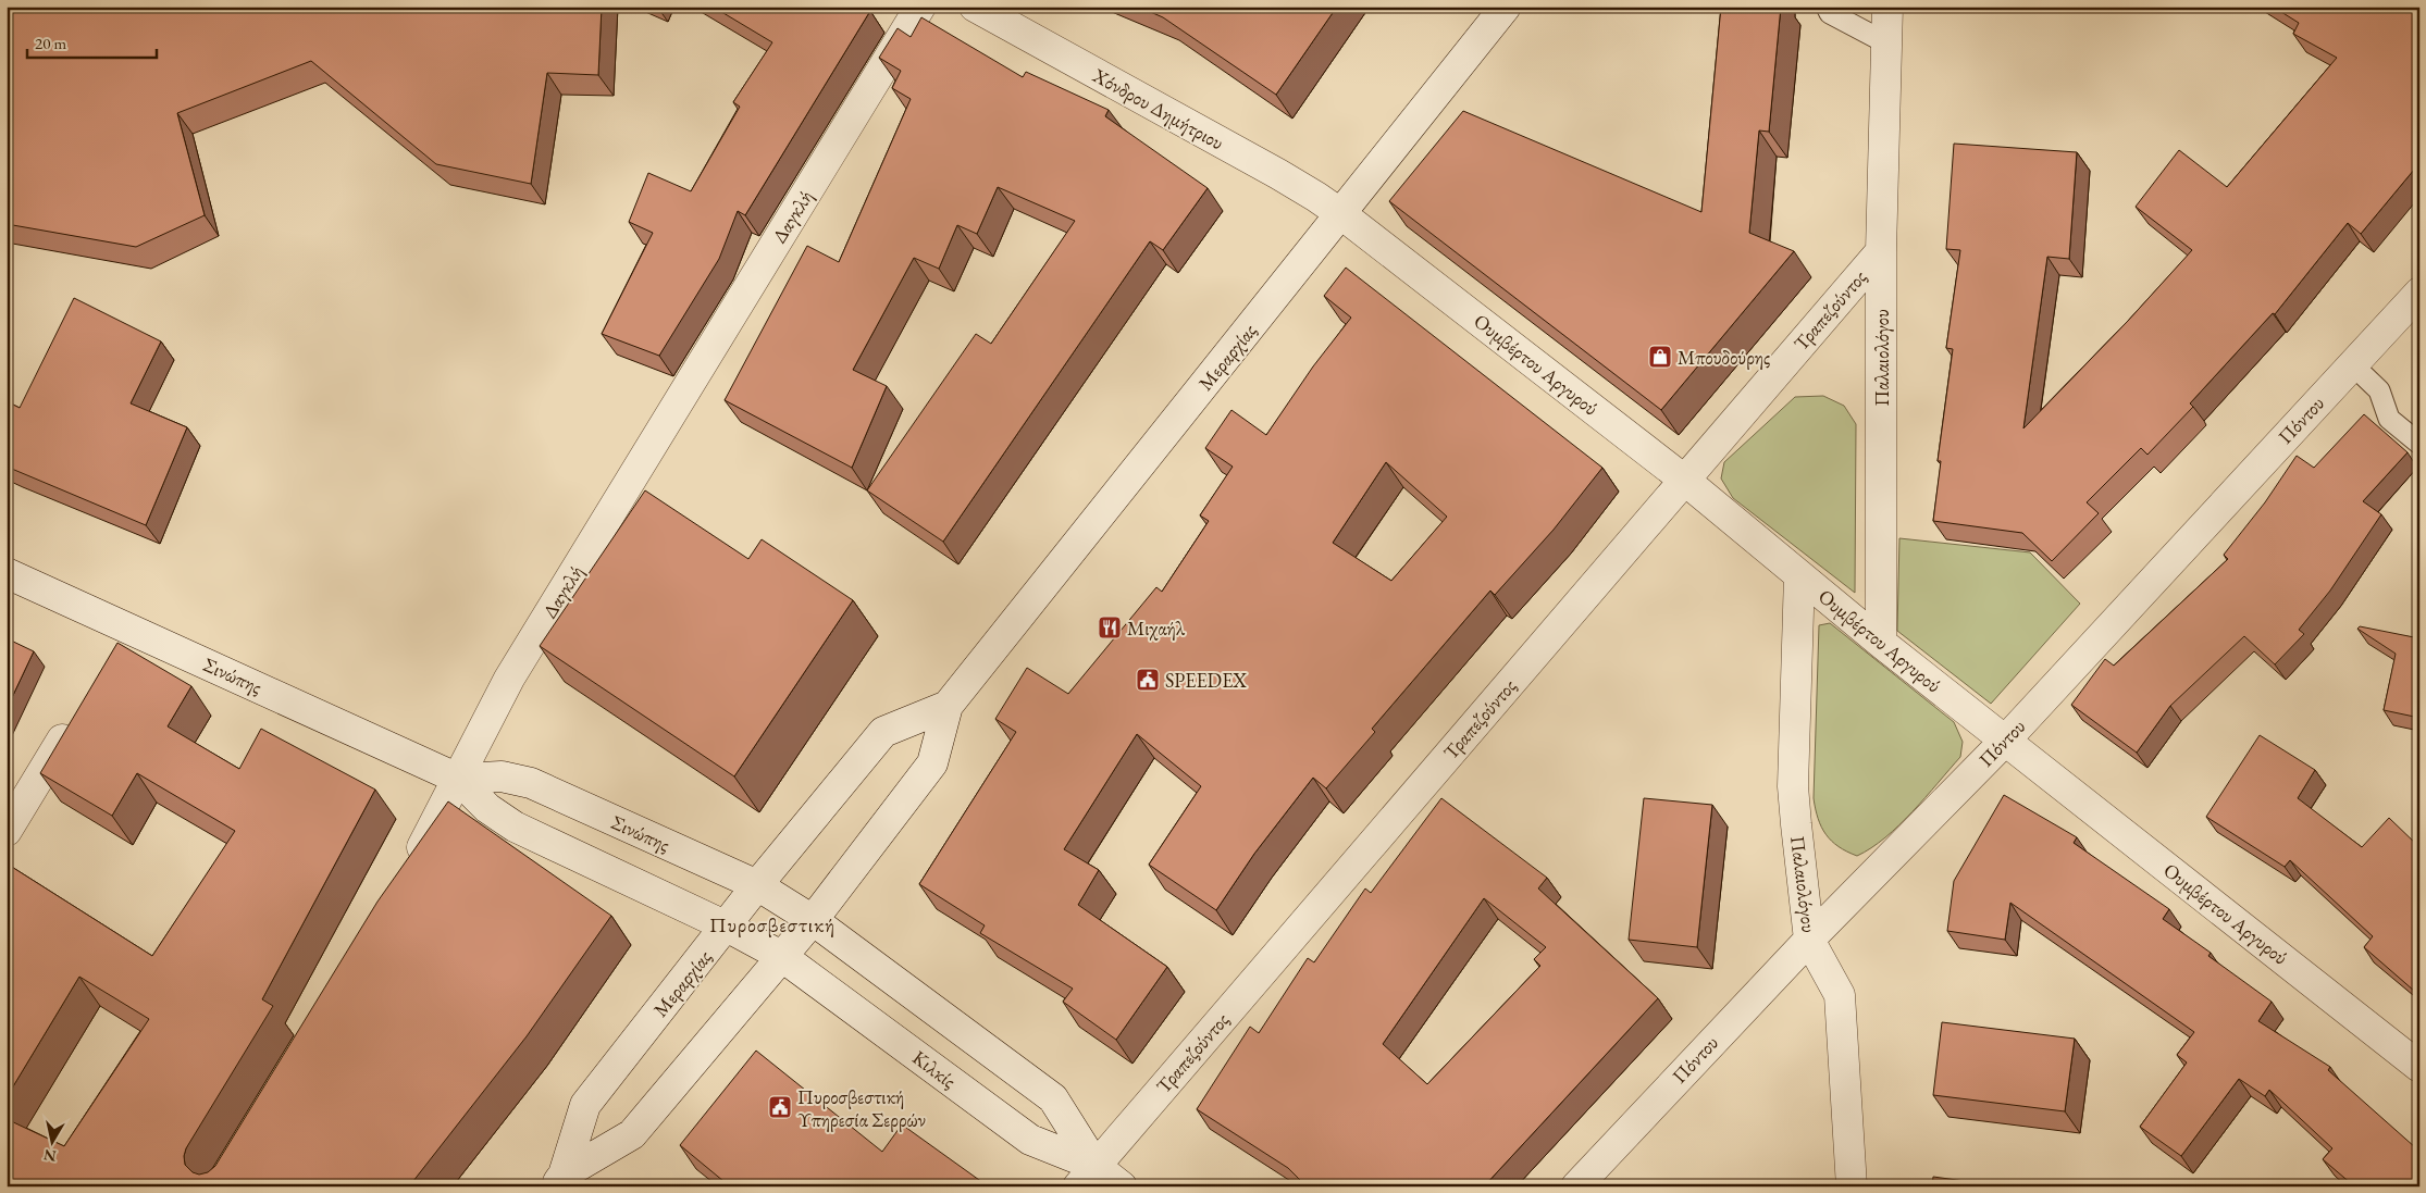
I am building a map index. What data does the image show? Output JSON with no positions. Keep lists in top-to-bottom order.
{
  "streets": {
    "street": [
      "Χόνδρου Δημήτριου",
      "Δαγκλή",
      "Τραπεζούντος",
      "Μεραρχίας",
      "Παλαιολόγου",
      "Ουμβέρτου Αργυρού",
      "Πόντου",
      "Σινώπης",
      "Κιλκίς"
    ]
  },
  "crossings": [
    ["Χόνδρου Δημήτριου", "Μεραρχίας"],
    ["Χόνδρου Δημήτριου", "Ουμβέρτου Αργυρού"],
    ["Δαγκλή", "Σινώπης"],
    ["Τραπεζούντος", "Παλαιολόγου"],
    ["Τραπεζούντος", "Ουμβέρτου Αργυρού"],
    ["Τραπεζούντος", "Κιλκίς"],
    ["Μεραρχίας", "Ουμβέρτου Αργυρού"],
    ["Μεραρχίας", "Σινώπης"],
    ["Μεραρχίας", "Κιλκίς"],
    ["Παλαιολόγου", "Ουμβέρτου Αργυρού"],
    ["Παλαιολόγου", "Πόντου"],
    ["Ουμβέρτου Αργυρού", "Πόντου"],
    ["Σινώπης", "Κιλκίς"]
  ],
  "districts": ["Πυροσβεστική"],
  "places": {
    "shop": ["Μπουδούρης"],
    "restaurant": ["Μιχαήλ"],
    "public building": ["SPEEDEX", "Πυροσβεστική Υπηρεσία Σερρών"]
  },
  "scale_bar": "20 m",
  "north": "bottom"
}
